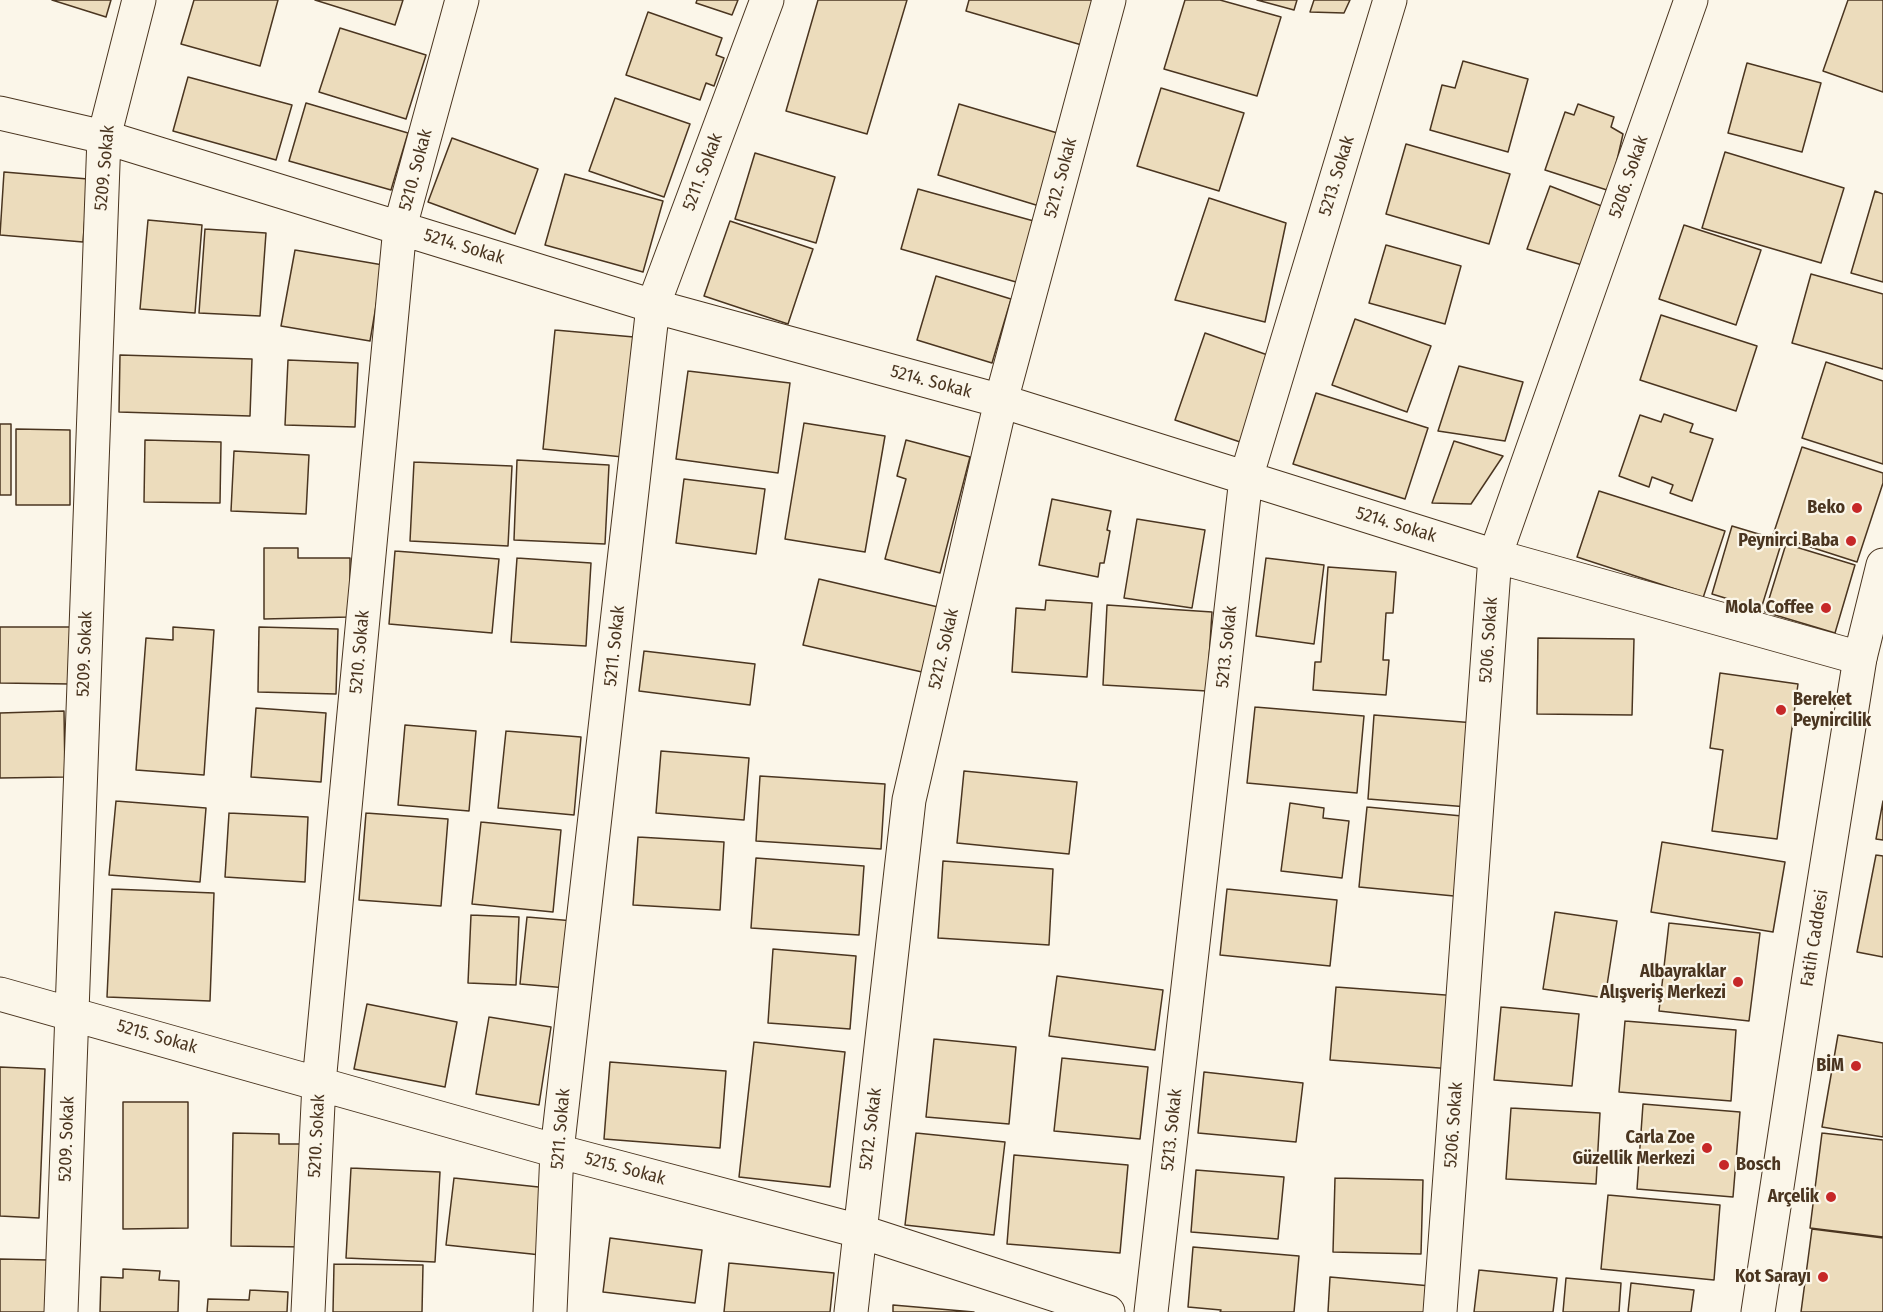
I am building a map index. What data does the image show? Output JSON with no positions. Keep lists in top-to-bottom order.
{
  "streets": {
    "street": [
      "5209. Sokak",
      "5210. Sokak",
      "5211. Sokak",
      "5213. Sokak",
      "5206. Sokak",
      "5212. Sokak",
      "5214. Sokak",
      "Fatih Caddesi",
      "5215. Sokak"
    ]
  },
  "crossings": [
    ["5209. Sokak", "5214. Sokak"],
    ["5209. Sokak", "5215. Sokak"],
    ["5210. Sokak", "5214. Sokak"],
    ["5210. Sokak", "5215. Sokak"],
    ["5211. Sokak", "5214. Sokak"],
    ["5211. Sokak", "5215. Sokak"],
    ["5213. Sokak", "5214. Sokak"],
    ["5206. Sokak", "5214. Sokak"],
    ["5212. Sokak", "5214. Sokak"],
    ["5212. Sokak", "5215. Sokak"],
    ["5214. Sokak", "Fatih Caddesi"]
  ],
  "places": [
    "Beko",
    "Peynirci Baba",
    "Mola Coffee",
    "Bereket Peynircilik",
    "Albayraklar Alışveriş Merkezi",
    "BİM",
    "Carla Zoe Güzellik Merkezi",
    "Bosch",
    "Arçelik",
    "Kot Sarayı"
  ]
}
